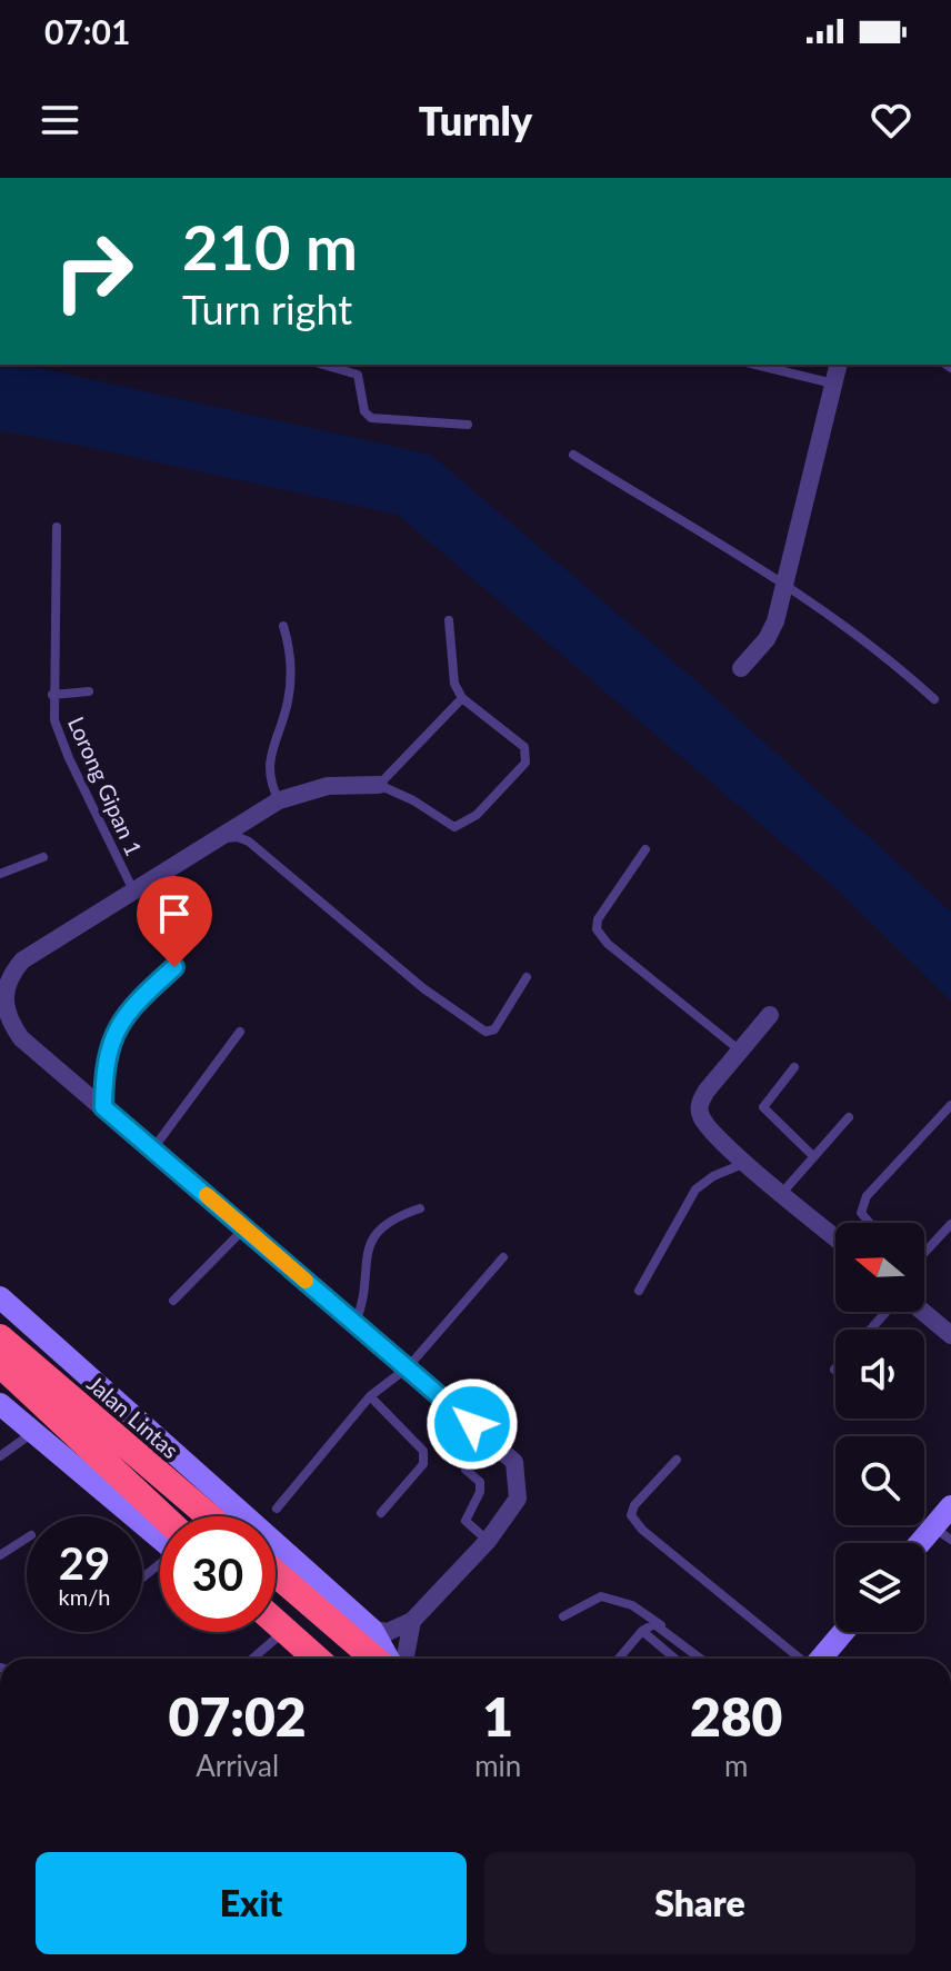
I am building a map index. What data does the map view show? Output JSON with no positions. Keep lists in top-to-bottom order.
{
  "streets": {
    "highway": ["Jalan Lintas"],
    "lane": ["Lorong Gipan 1"]
  },
  "north": "left",
  "page": {
    "status": "07:01",
    "header": "Turnly",
    "turn": ["210 m", "Turn right"],
    "speed": "29 km/h",
    "limit": "30",
    "eta": [
      "07:02",
      "Arrival",
      "1",
      "min",
      "280",
      "m"
    ],
    "buttons": ["Exit", "Share"]
  }
}
